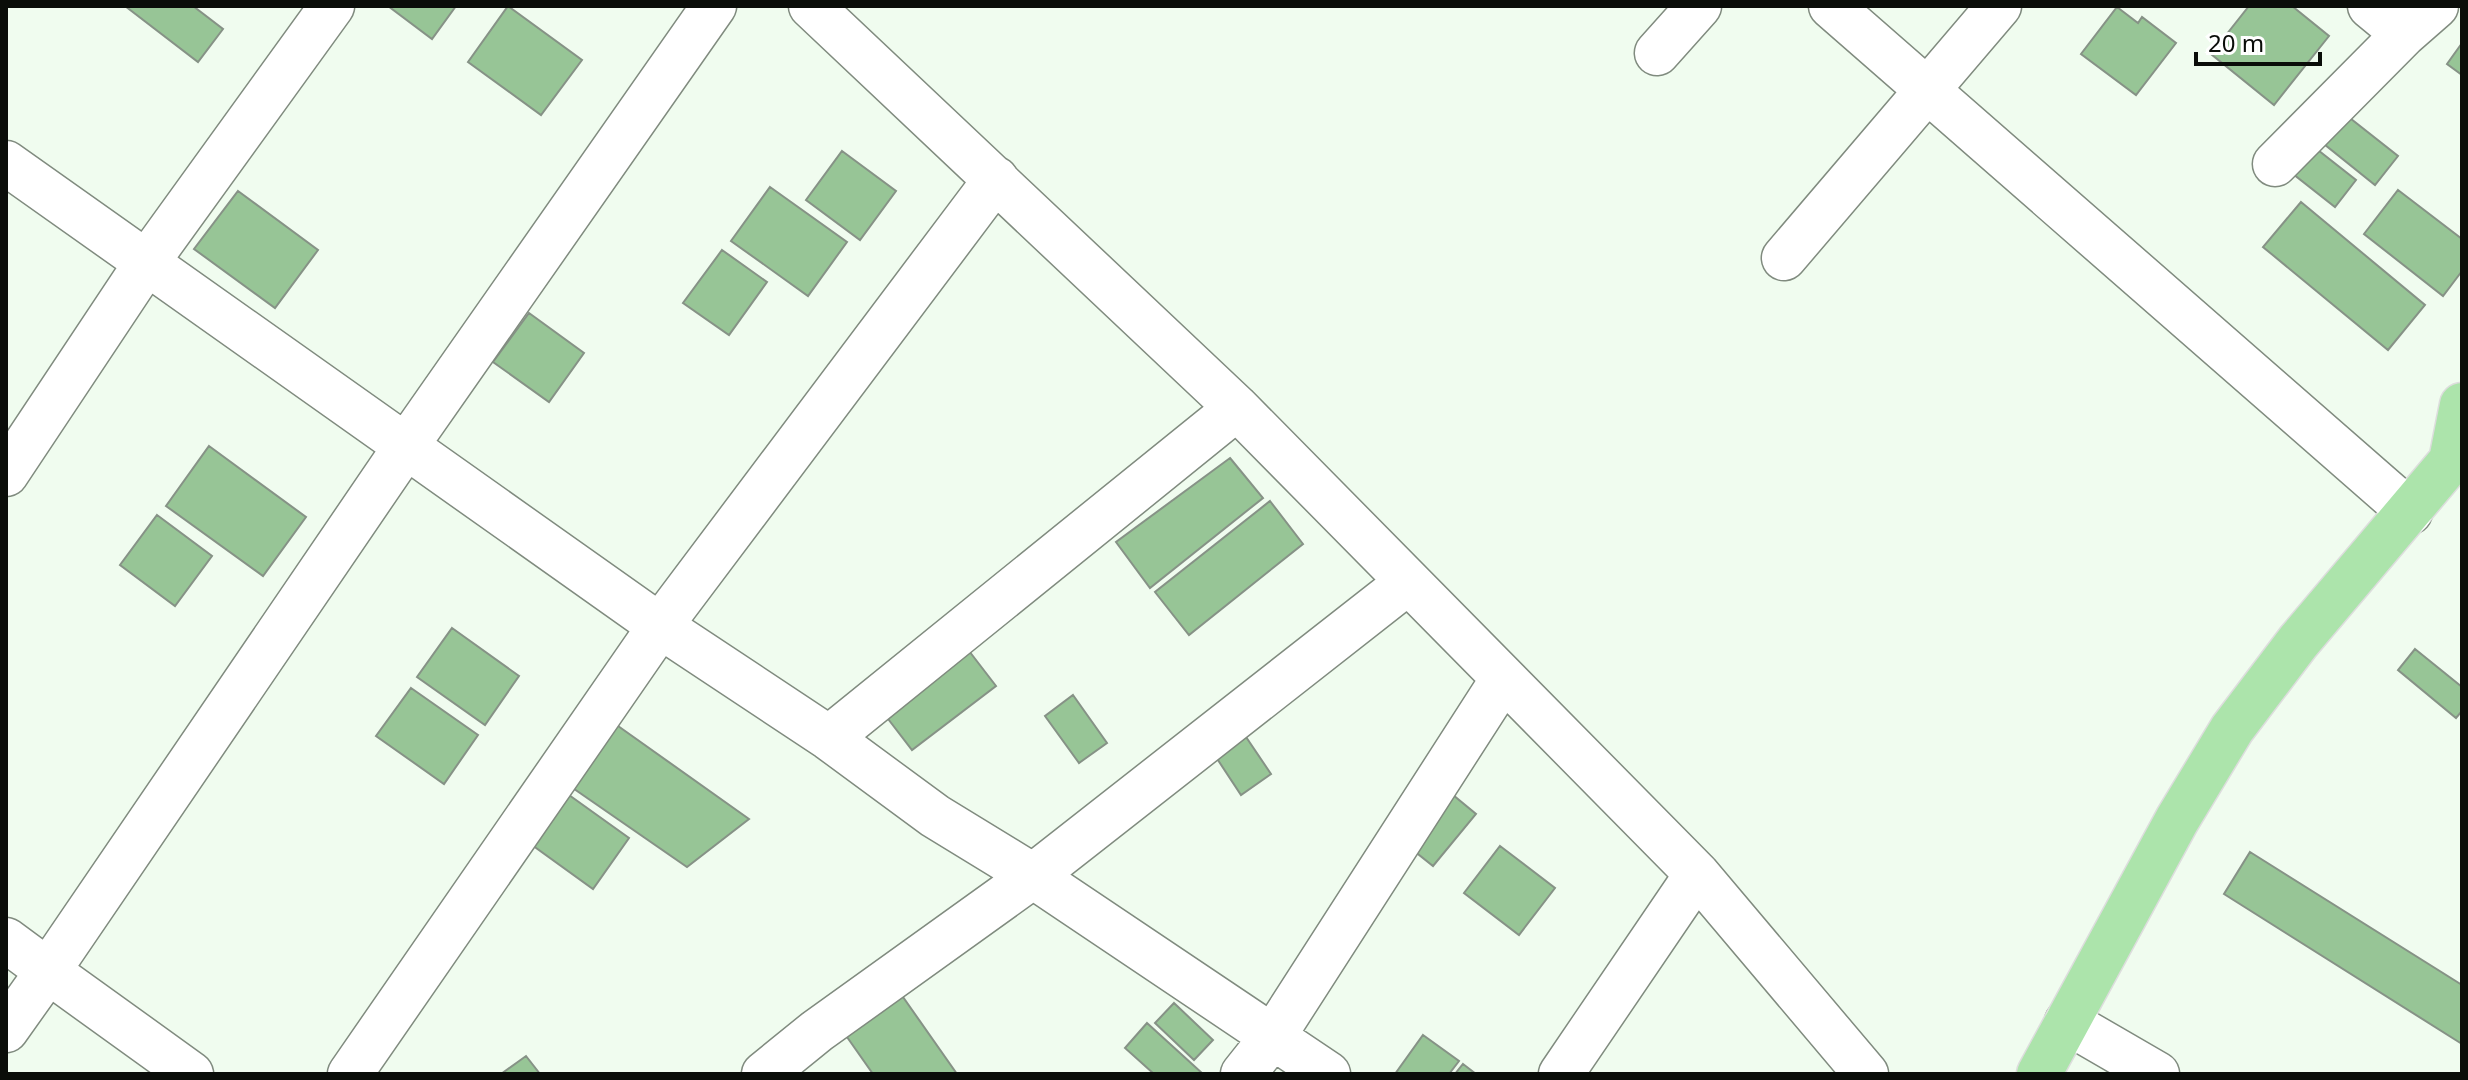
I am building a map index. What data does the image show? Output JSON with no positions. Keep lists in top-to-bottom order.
{
  "scale_bar": "20 m"
}
